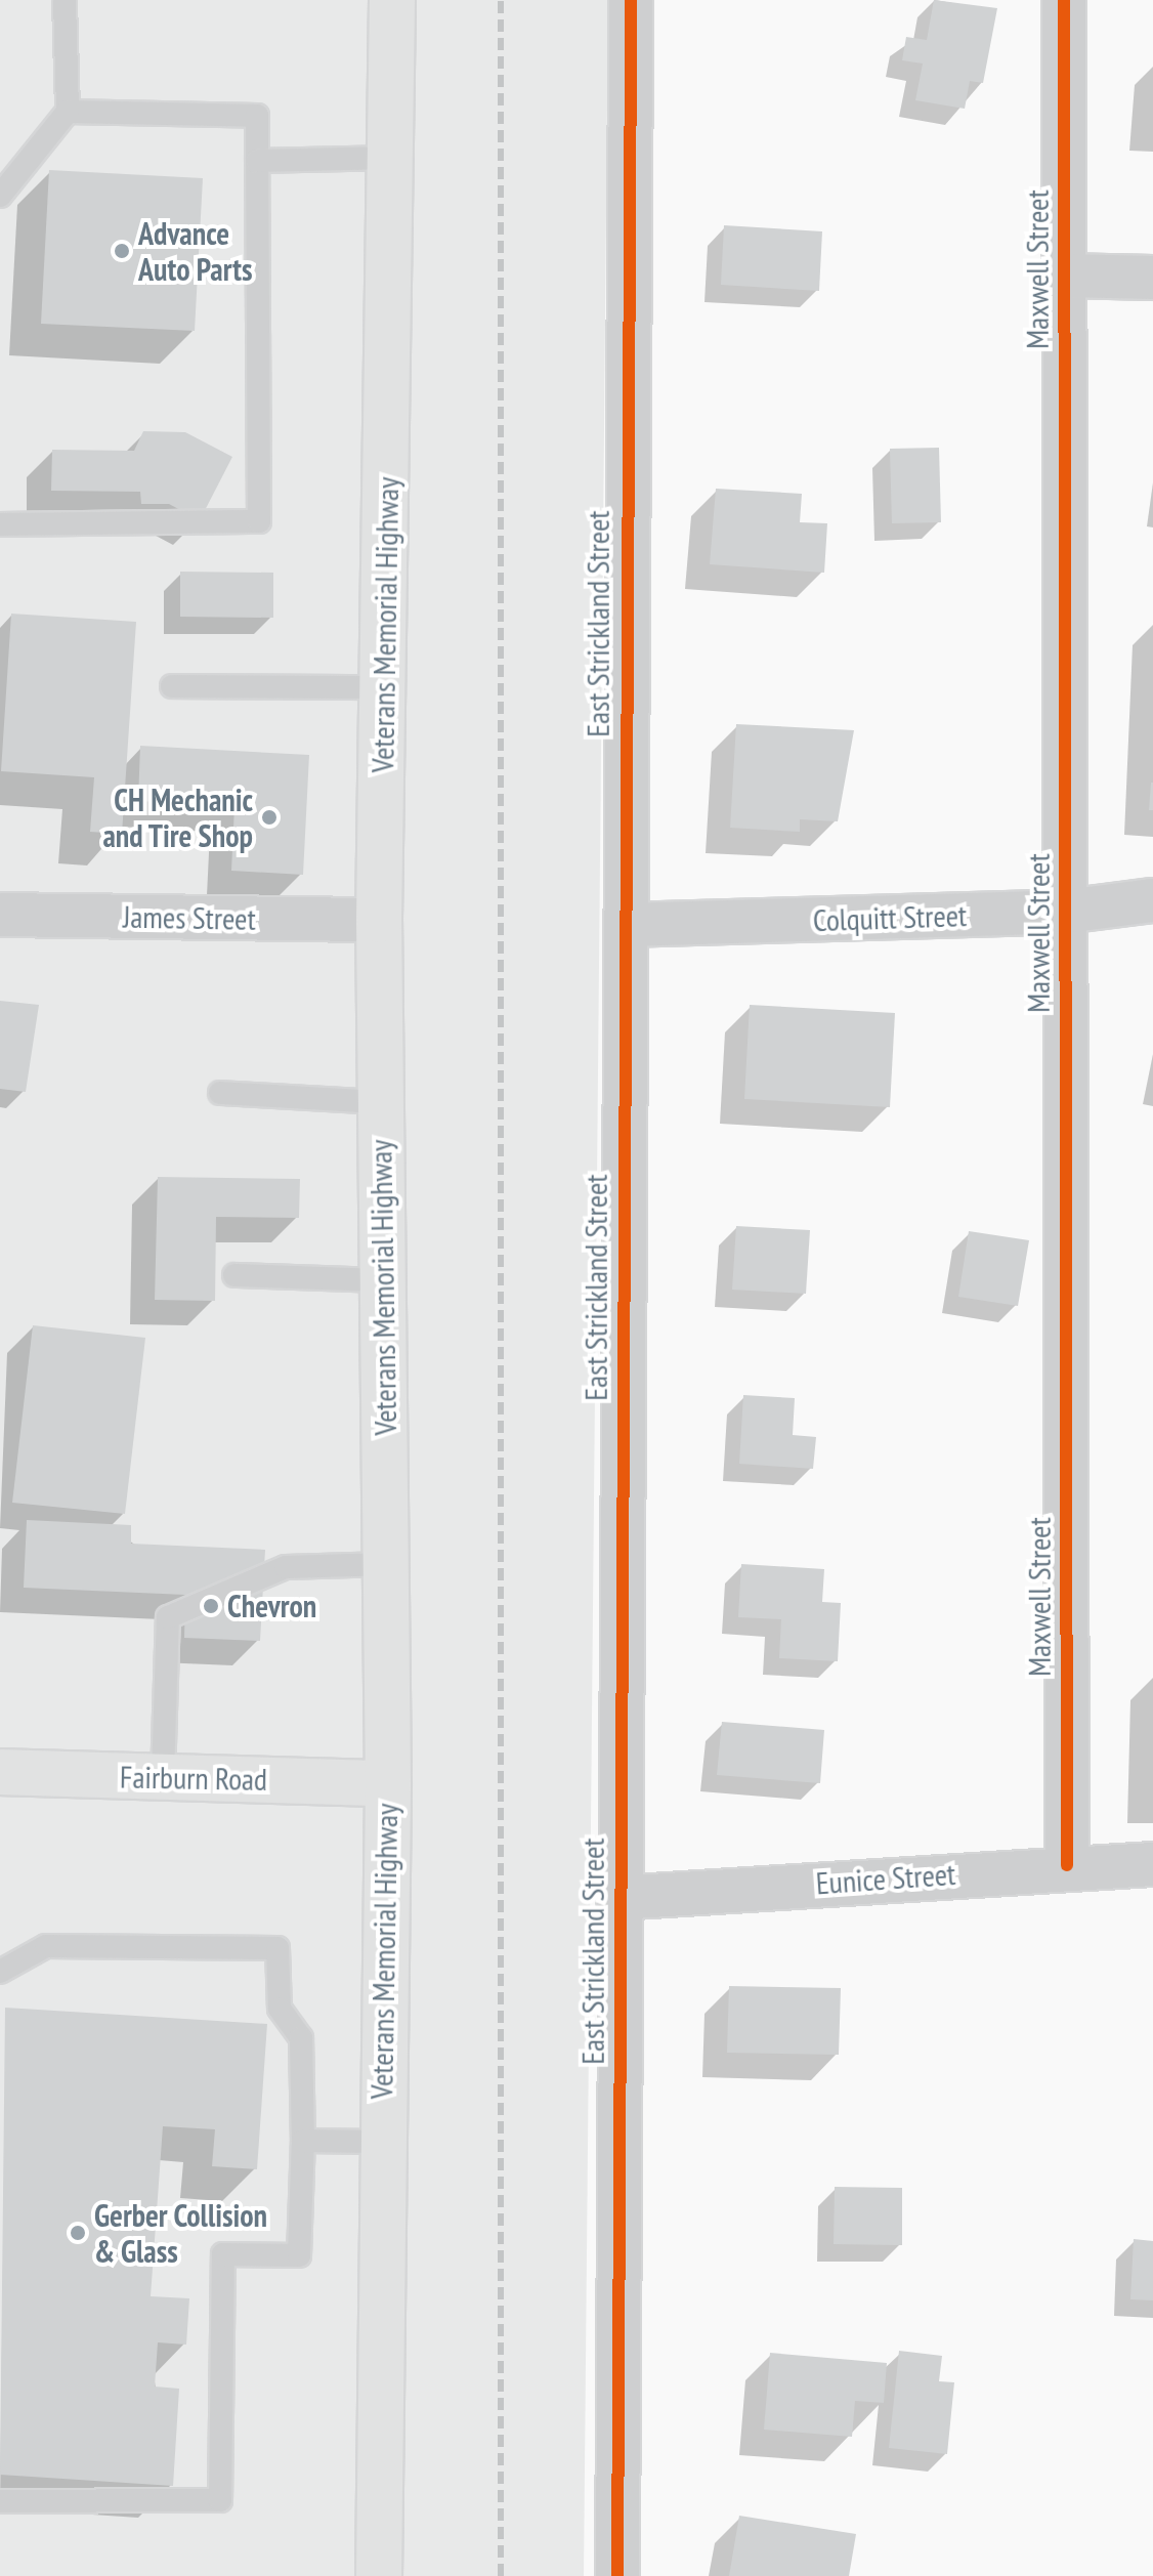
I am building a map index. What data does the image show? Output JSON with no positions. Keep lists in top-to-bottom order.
{
  "streets": {
    "main road": ["Veterans Memorial Highway", "Fairburn Road"],
    "street": [
      "Maxwell Street",
      "East Strickland Street",
      "James Street",
      "Colquitt Street",
      "Eunice Street"
    ]
  },
  "crossings": [
    ["Maxwell Street", "Colquitt Street"],
    ["Maxwell Street", "Eunice Street"],
    ["East Strickland Street", "Colquitt Street"],
    ["East Strickland Street", "Eunice Street"],
    ["Veterans Memorial Highway", "James Street"],
    ["Veterans Memorial Highway", "Fairburn Road"]
  ],
  "places": [
    "Advance Auto Parts",
    "CH Mechanic and Tire Shop",
    "Chevron",
    "Gerber Collision & Glass"
  ]
}
